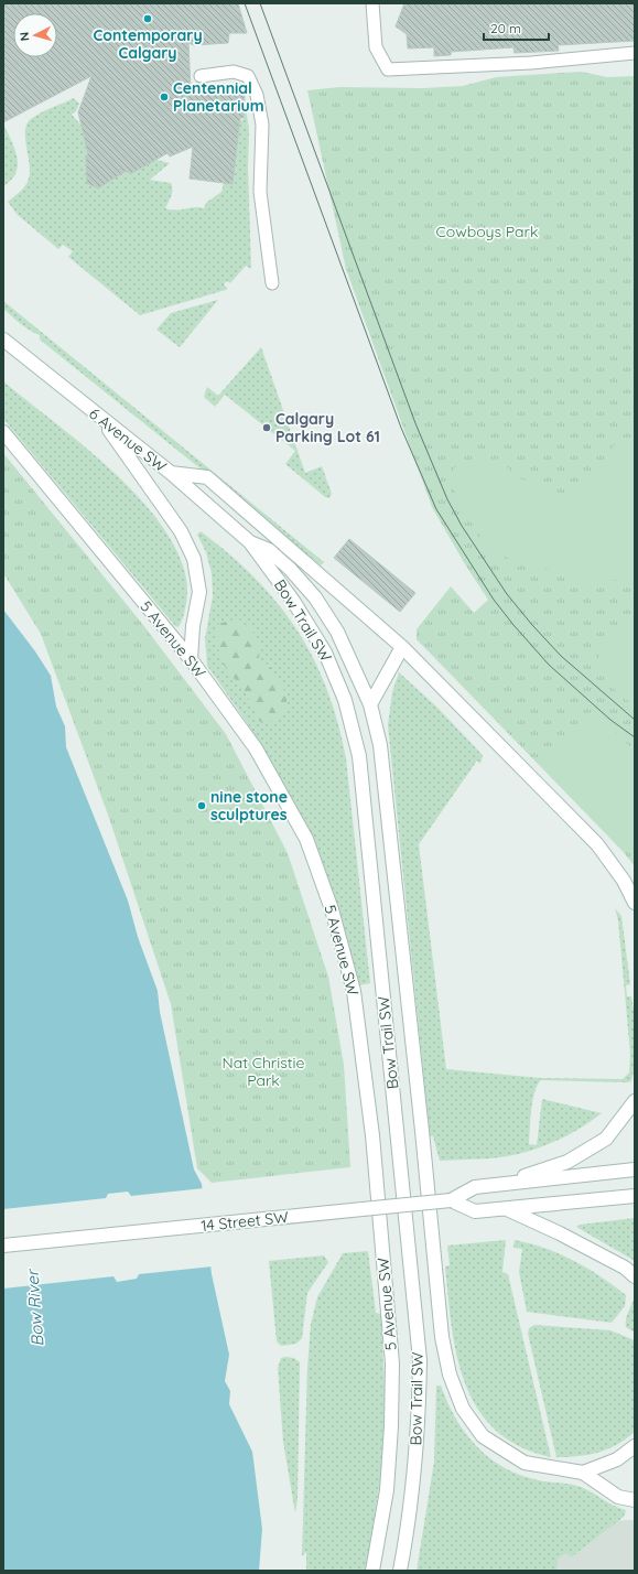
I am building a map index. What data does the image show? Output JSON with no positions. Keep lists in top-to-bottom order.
{
  "streets": {
    "main road": [
      "6 Avenue SW",
      "Bow Trail SW",
      "5 Avenue SW",
      "14 Street SW"
    ]
  },
  "crossings": [
    ["6 Avenue SW", "Bow Trail SW"]
  ],
  "water": ["Bow River"],
  "parks": ["Cowboys Park", "Nat Christie Park"],
  "places": [
    "Contemporary Calgary",
    "Centennial Planetarium",
    "Calgary Parking Lot 61",
    "nine stone sculptures"
  ],
  "scale_bar": "20 m",
  "north": "left"
}
